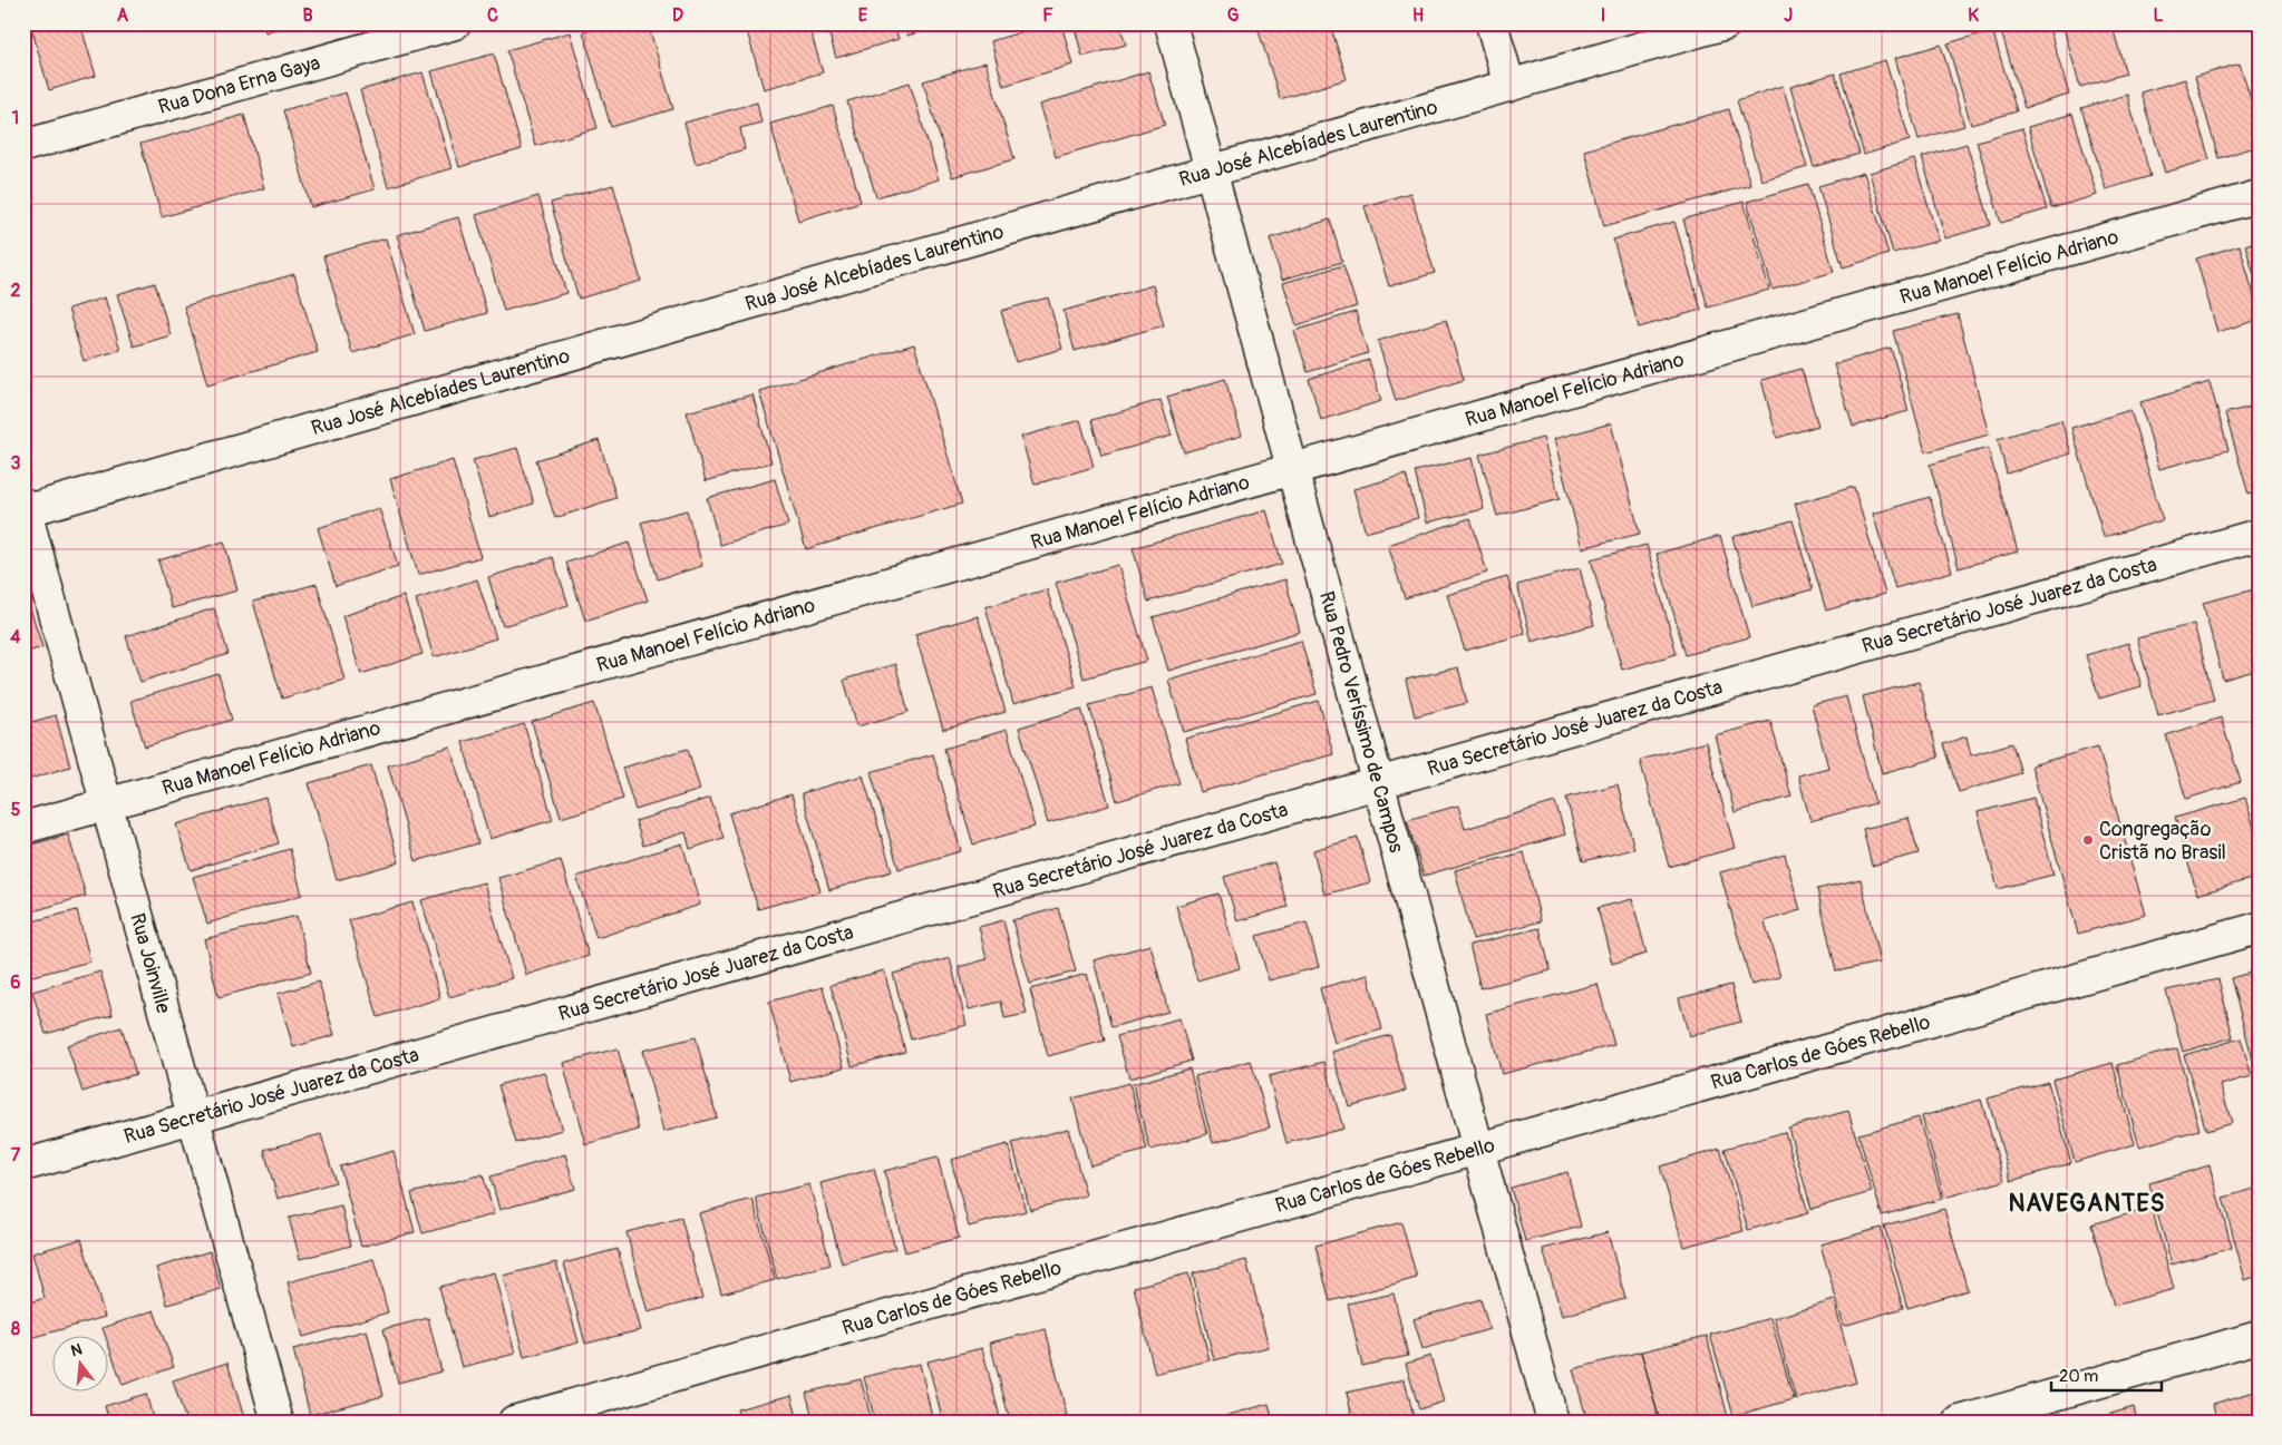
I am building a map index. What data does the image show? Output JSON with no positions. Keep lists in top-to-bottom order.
{
  "streets": {
    "street": [
      "Rua Dona Erna Gaya",
      "Rua José Alcebíades Laurentino",
      "Rua Manoel Felício Adriano",
      "Rua Secretário José Juarez da Costa",
      "Rua Pedro Veríssimo de Campos",
      "Rua Joinville",
      "Rua Carlos de Góes Rebello"
    ]
  },
  "crossings": [
    ["Rua José Alcebíades Laurentino", "Rua Pedro Veríssimo de Campos"],
    ["Rua José Alcebíades Laurentino", "Rua Joinville"],
    ["Rua Manoel Felício Adriano", "Rua Pedro Veríssimo de Campos"],
    ["Rua Manoel Felício Adriano", "Rua Joinville"],
    ["Rua Secretário José Juarez da Costa", "Rua Pedro Veríssimo de Campos"],
    ["Rua Secretário José Juarez da Costa", "Rua Joinville"],
    ["Rua Pedro Veríssimo de Campos", "Rua Carlos de Góes Rebello"]
  ],
  "districts": ["NAVEGANTES"],
  "places": ["Congregação Cristã no Brasil"],
  "scale_bar": "20 m",
  "north": "top",
  "grid": {
    "columns": [
      "A",
      "B",
      "C",
      "D",
      "E",
      "F",
      "G",
      "H",
      "I",
      "J",
      "K",
      "L"
    ],
    "rows": [
      "1",
      "2",
      "3",
      "4",
      "5",
      "6",
      "7",
      "8"
    ]
  }
}
